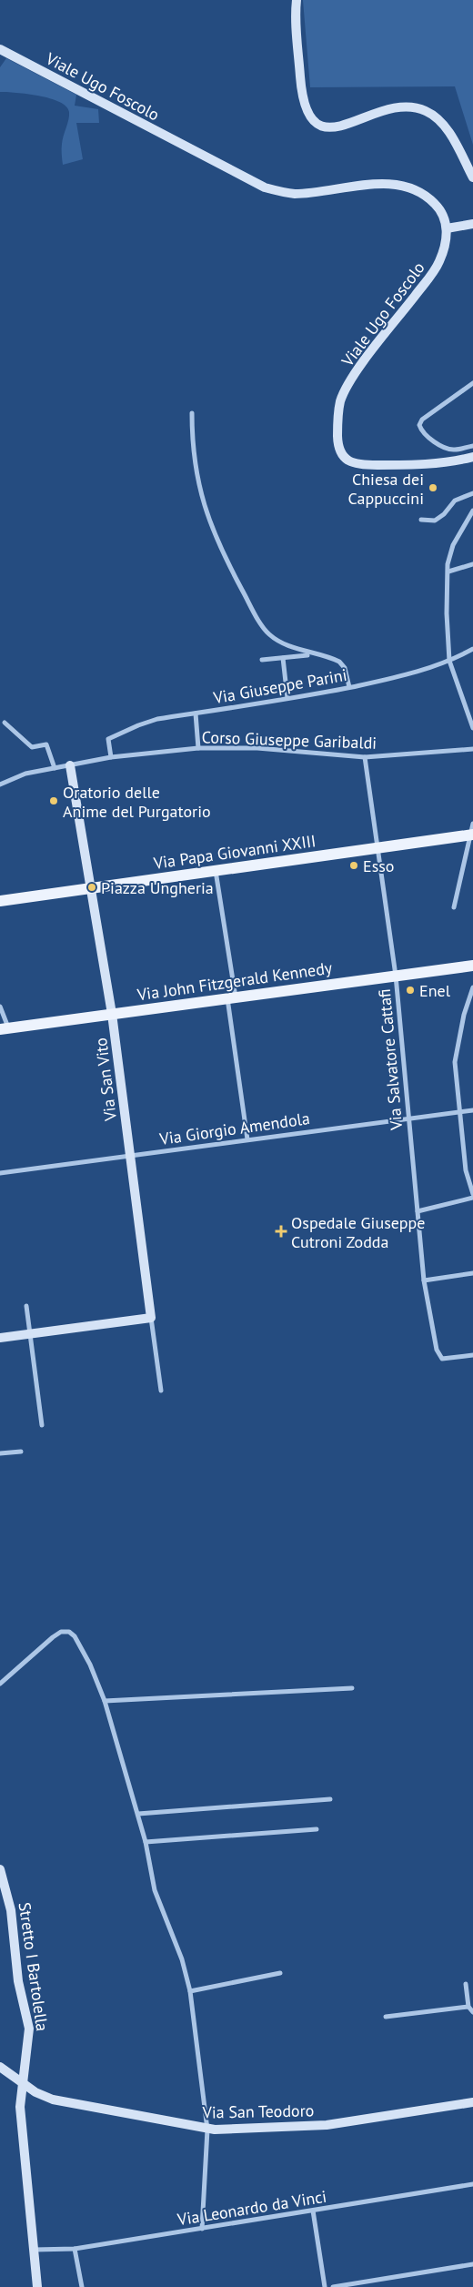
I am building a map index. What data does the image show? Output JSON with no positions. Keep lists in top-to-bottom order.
{
  "streets": {
    "main road": ["Via Papa Giovanni XXIII", "Via John Fitzgerald Kennedy"],
    "street": [
      "Viale Ugo Foscolo",
      "Via Giuseppe Parini",
      "Corso Giuseppe Garibaldi",
      "Via Salvatore Cattafi",
      "Via San Vito",
      "Via Giorgio Amendola",
      "Stretto I Bartolella",
      "Via San Teodoro",
      "Via Leonardo da Vinci"
    ]
  },
  "crossings": [
    ["Via Giuseppe Parini", "Corso Giuseppe Garibaldi"],
    ["Corso Giuseppe Garibaldi", "Via Salvatore Cattafi"],
    ["Corso Giuseppe Garibaldi", "Via San Vito"],
    ["Via Papa Giovanni XXIII", "Via Salvatore Cattafi"],
    ["Via Papa Giovanni XXIII", "Via San Vito"],
    ["Via John Fitzgerald Kennedy", "Via Salvatore Cattafi"],
    ["Via John Fitzgerald Kennedy", "Via San Vito"],
    ["Via Salvatore Cattafi", "Via Giorgio Amendola"],
    ["Via San Vito", "Via Giorgio Amendola"],
    ["Stretto I Bartolella", "Via San Teodoro"],
    ["Stretto I Bartolella", "Via Leonardo da Vinci"]
  ],
  "places": {
    "other": [
      "Chiesa dei Cappuccini",
      "Oratorio delle Anime del Purgatorio",
      "Esso",
      "Piazza Ungheria",
      "Enel"
    ],
    "health": ["Ospedale Giuseppe Cutroni Zodda"]
  }
}
